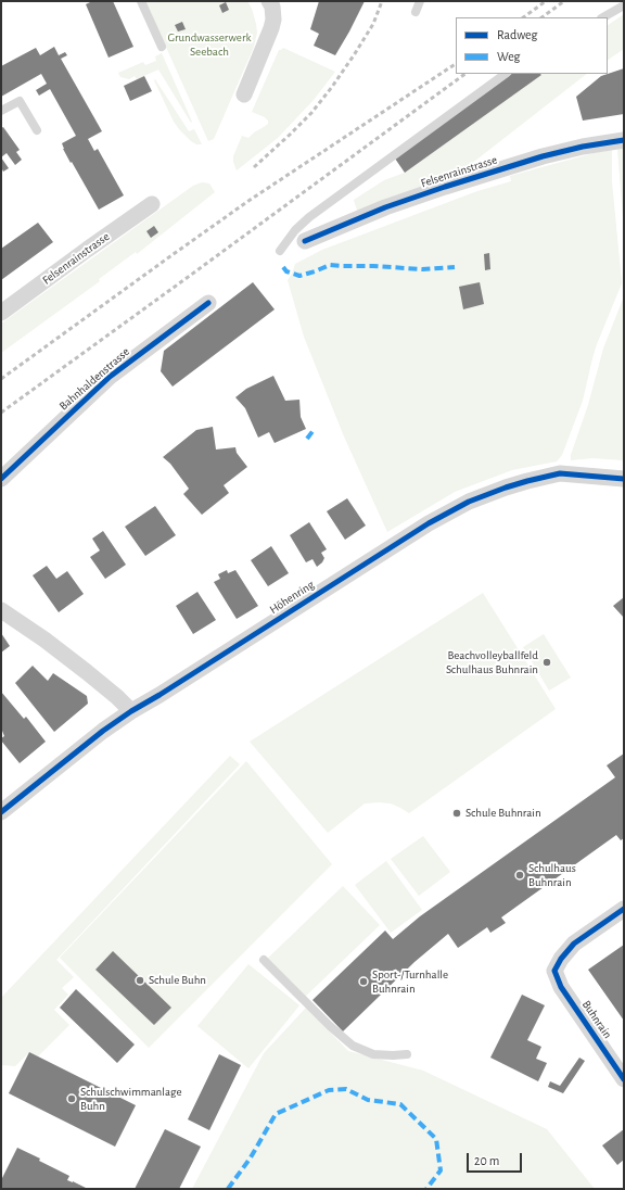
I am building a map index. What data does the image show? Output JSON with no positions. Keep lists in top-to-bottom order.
{
  "streets": {
    "street": [
      "Felsenrainstrasse",
      "Bahnhaldenstrasse",
      "Höhenring",
      "Buhnrain"
    ]
  },
  "parks": ["Grundwasserwerk Seebach"],
  "places": [
    "Beachvolleyballfeld Schulhaus Buhnrain",
    "Schule Buhnrain",
    "Schulhaus Buhnrain",
    "Schule Buhn",
    "Sport-/Turnhalle Buhnrain",
    "Schulschwimmanlage Buhn"
  ],
  "legend": ["Radweg", "Weg"],
  "scale_bar": "20 m"
}
